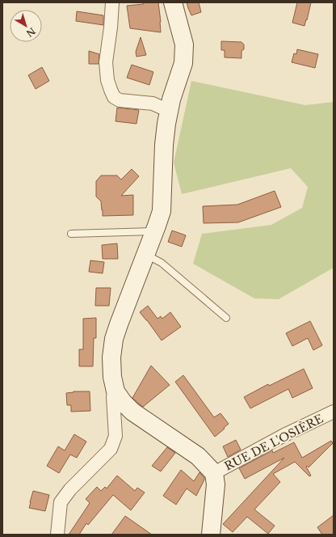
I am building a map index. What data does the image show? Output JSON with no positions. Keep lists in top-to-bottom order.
{
  "streets": {
    "street": ["RUE DE L'OSIÈRE"]
  },
  "north": "bottom right"
}
